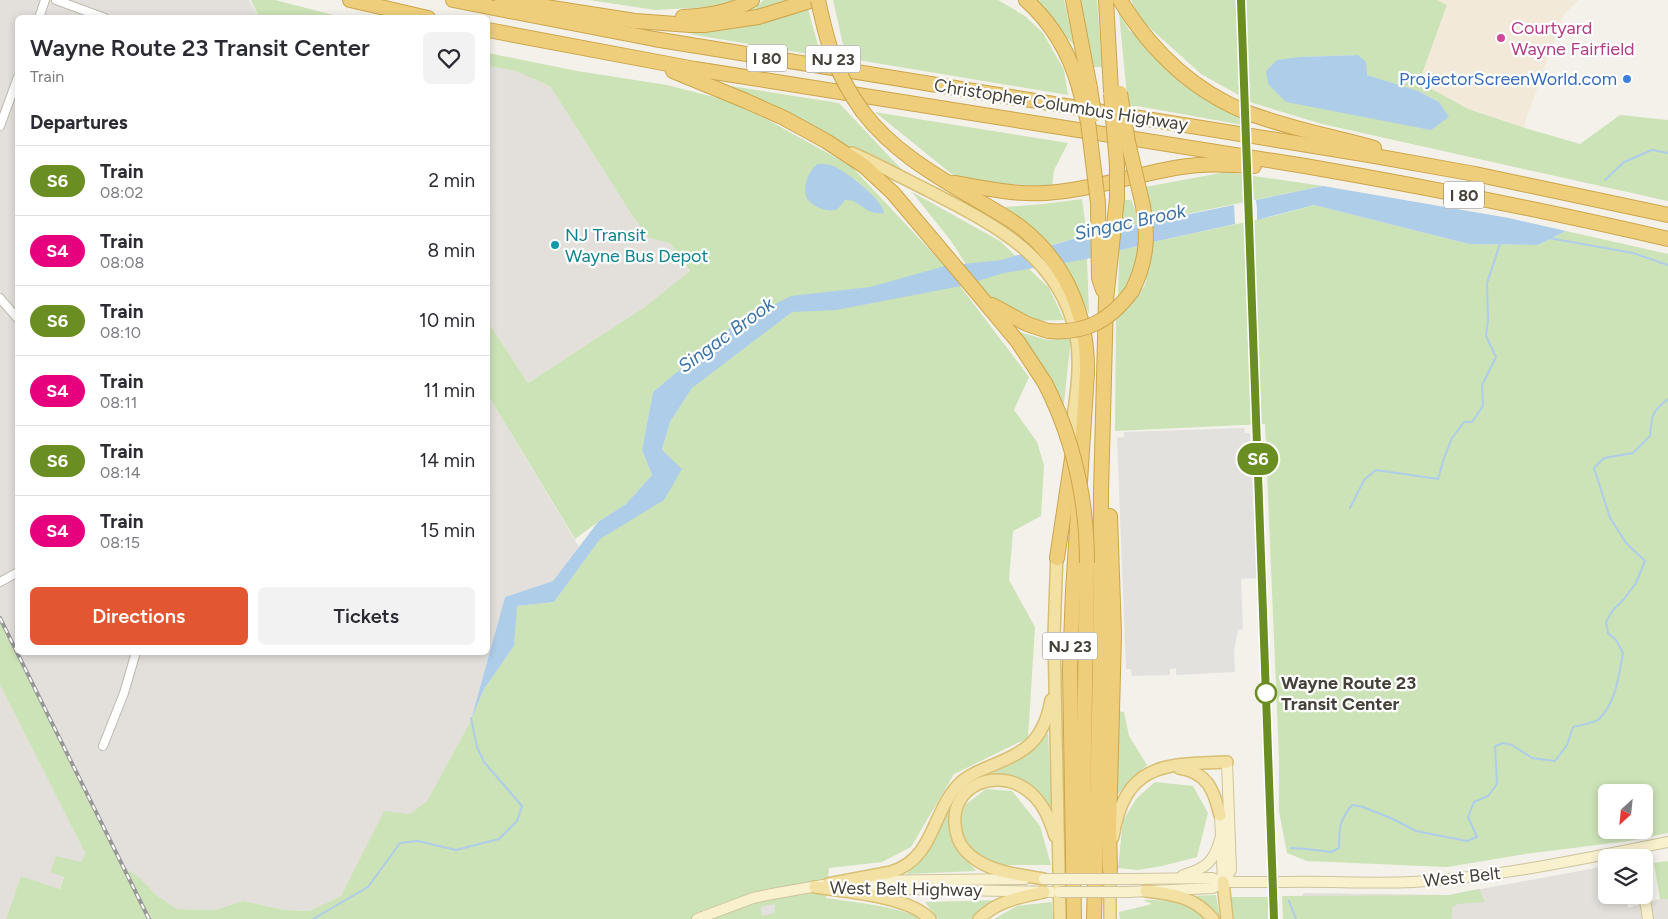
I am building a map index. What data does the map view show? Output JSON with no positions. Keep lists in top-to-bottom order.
{
  "streets": {
    "highway": ["I 80", "NJ 23", "Christopher Columbus Highway"],
    "main road": ["West Belt", "West Belt Highway"]
  },
  "crossings": [
    ["West Belt", "West Belt Highway"]
  ],
  "water": ["Singac Brook"],
  "places": [
    "Courtyard Wayne Fairfield",
    "ProjectorScreenWorld.com",
    "NJ Transit Wayne Bus Depot",
    "Wayne Route 23 Transit Center"
  ],
  "north": "bottom left",
  "page": {
    "on_map": "S6",
    "heading": [
      ["Wayne Route 23 Transit Center", "Train"],
      "Departures"
    ],
    "list": [
      {
        "mark": "S6",
        "name": "Train",
        "note": "08:02",
        "value": "2 min"
      },
      {
        "mark": "S4",
        "name": "Train",
        "note": "08:08",
        "value": "8 min"
      },
      {
        "mark": "S6",
        "name": "Train",
        "note": "08:10",
        "value": "10 min"
      },
      {
        "mark": "S4",
        "name": "Train",
        "note": "08:11",
        "value": "11 min"
      },
      {
        "mark": "S6",
        "name": "Train",
        "note": "08:14",
        "value": "14 min"
      },
      {
        "mark": "S4",
        "name": "Train",
        "note": "08:15",
        "value": "15 min"
      }
    ],
    "buttons": ["Directions", "Tickets"]
  }
}
